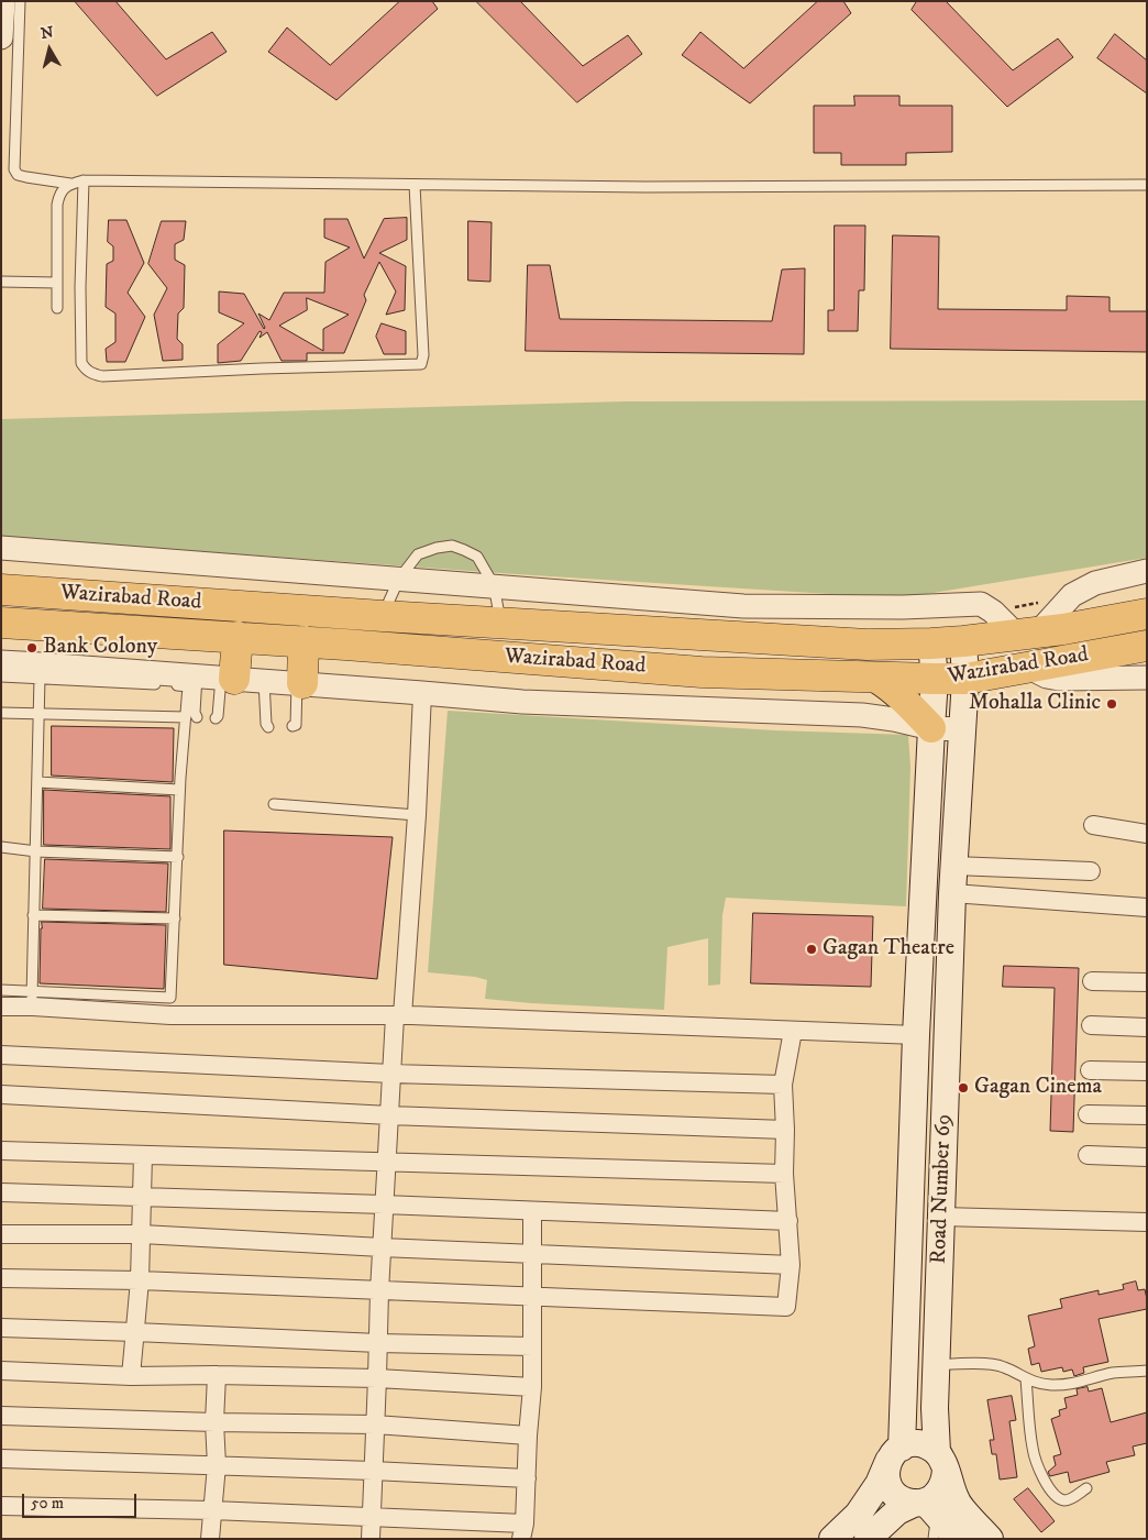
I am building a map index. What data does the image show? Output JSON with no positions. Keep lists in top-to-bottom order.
{
  "streets": {
    "highway": ["Wazirabad Road"],
    "main road": ["Road Number 69"]
  },
  "crossings": [
    ["Wazirabad Road", "Road Number 69"]
  ],
  "places": [
    "Bank Colony",
    "Mohalla Clinic",
    "Gagan Theatre",
    "Gagan Cinema"
  ],
  "scale_bar": "50 m",
  "north": "top"
}
